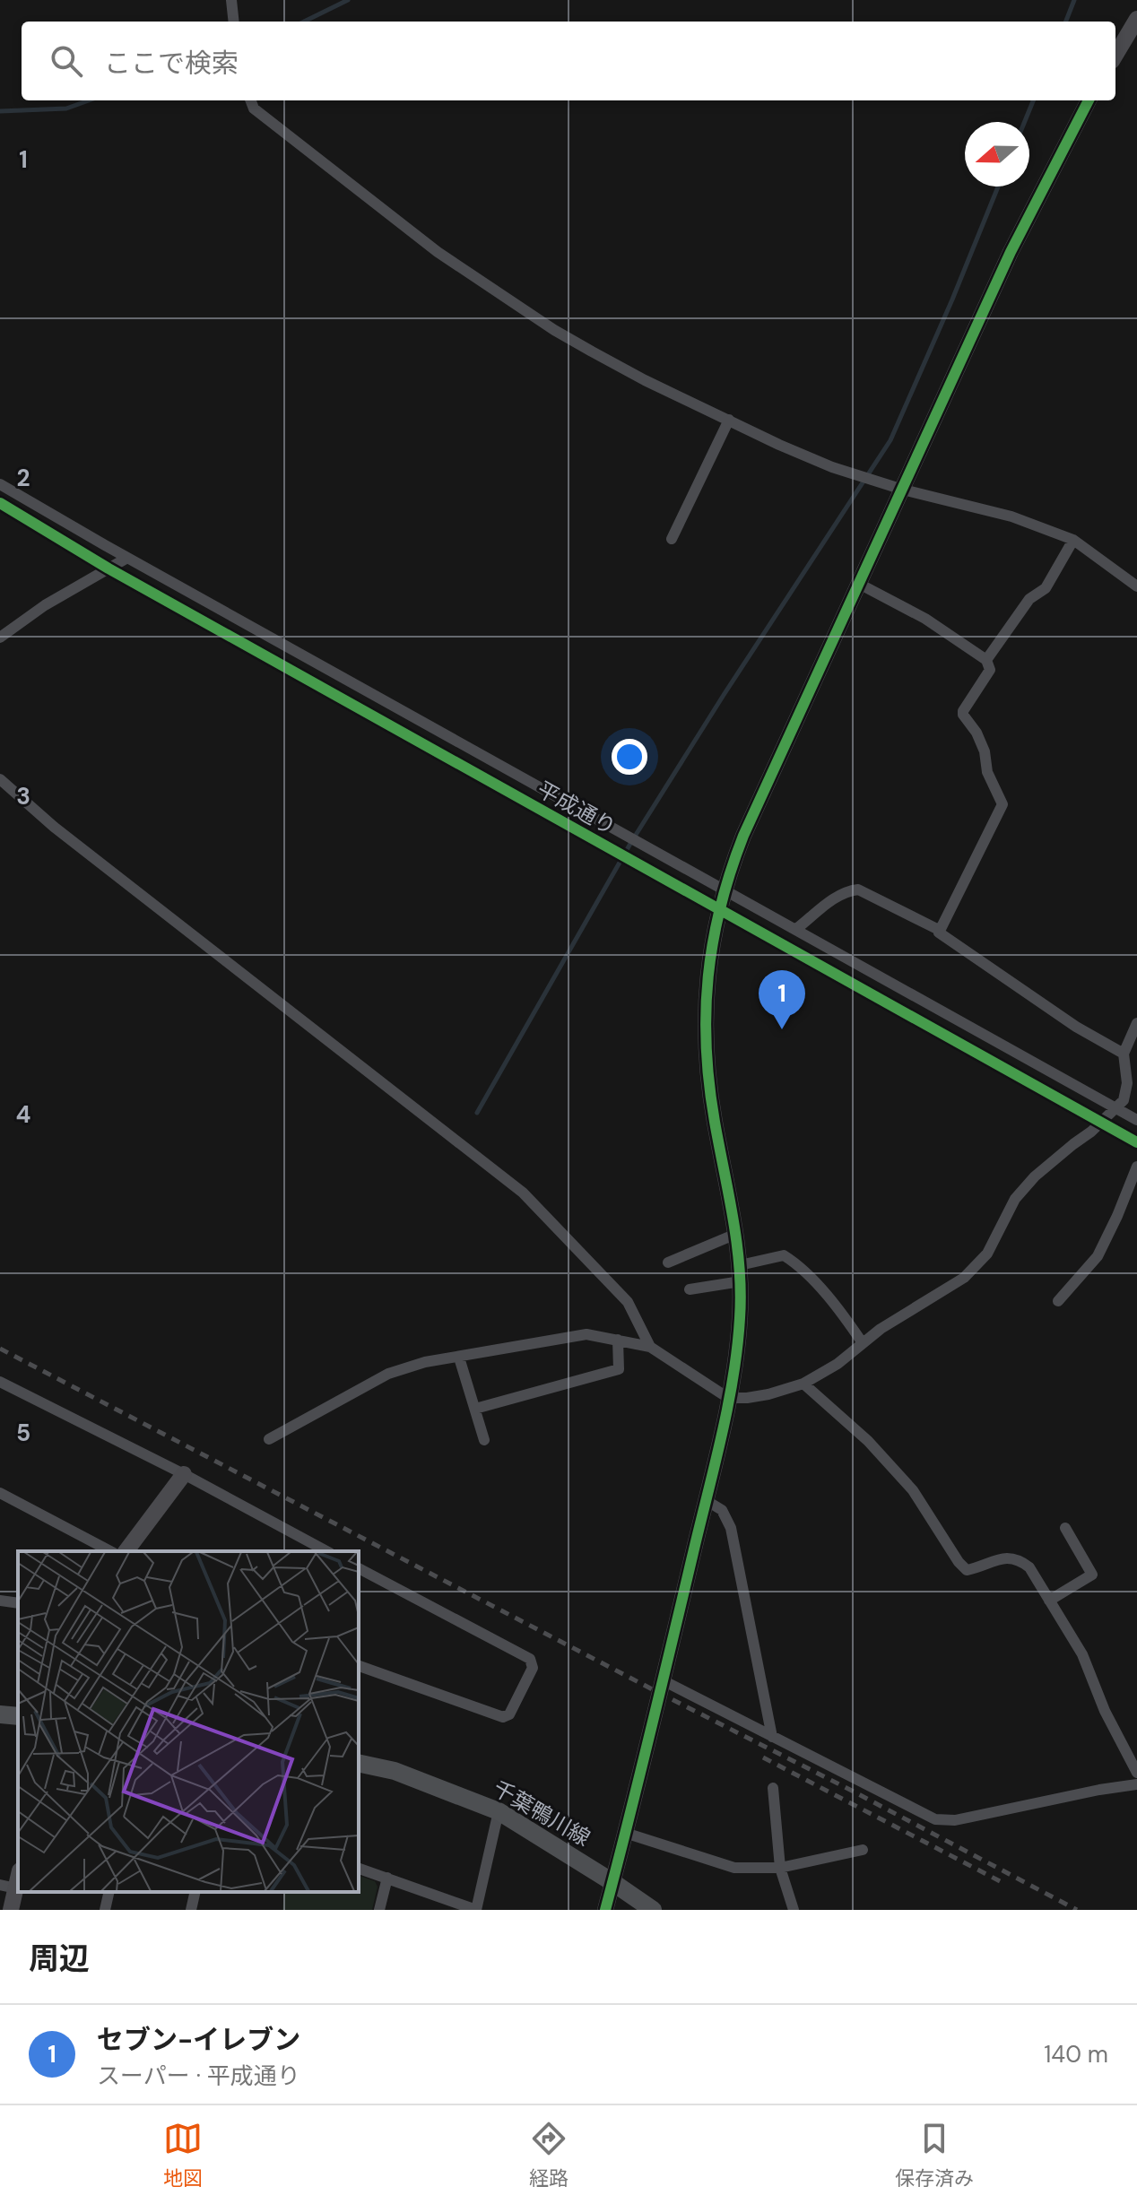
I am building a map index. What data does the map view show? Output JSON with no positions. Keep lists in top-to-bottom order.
{
  "streets": {
    "main road": ["千葉鴨川線"],
    "street": ["平成通り"]
  },
  "north": "left",
  "page": {
    "search": "ここで検索",
    "pins": "1",
    "heading": "周辺",
    "list": [
      {
        "mark": "1",
        "name": "セブン-イレブン",
        "note": "スーパー · 平成通り",
        "value": "140 m"
      }
    ],
    "nav": ["地図", "経路", "保存済み"]
  },
  "grid": {
    "rows": [
      "1",
      "2",
      "3",
      "4",
      "5"
    ]
  }
}
